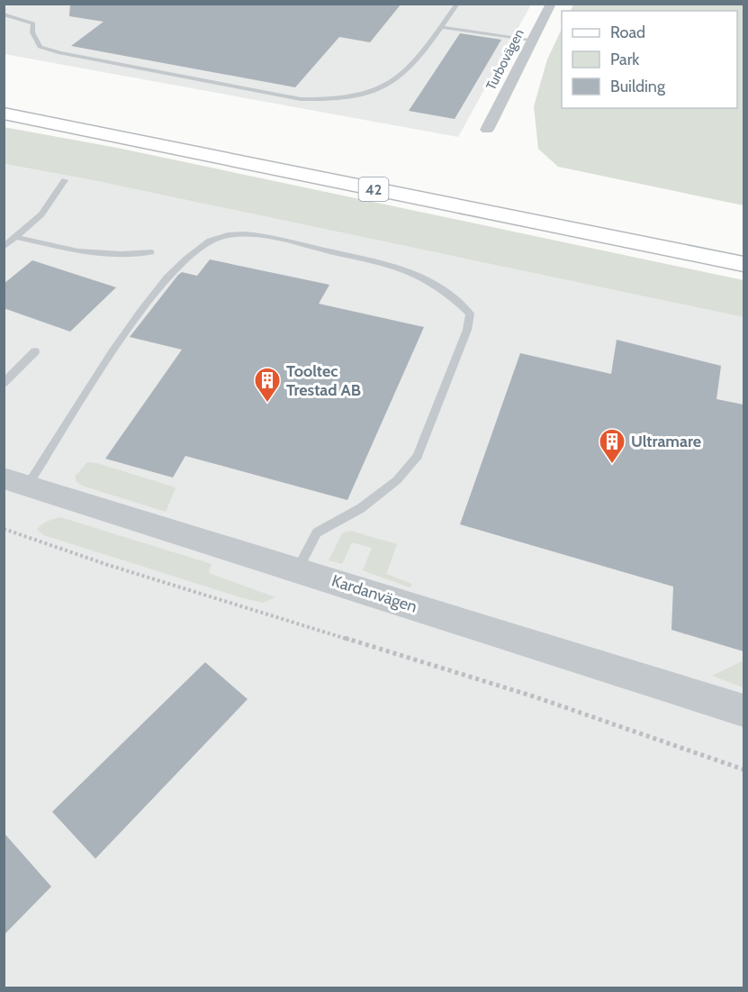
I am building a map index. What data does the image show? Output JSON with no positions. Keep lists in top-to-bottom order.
{
  "streets": {
    "main road": ["42"],
    "street": ["Turbovägen", "Kardanvägen"]
  },
  "places": {
    "building": ["Tooltec Trestad AB", "Ultramare"]
  },
  "legend": ["Road", "Park", "Building"]
}
